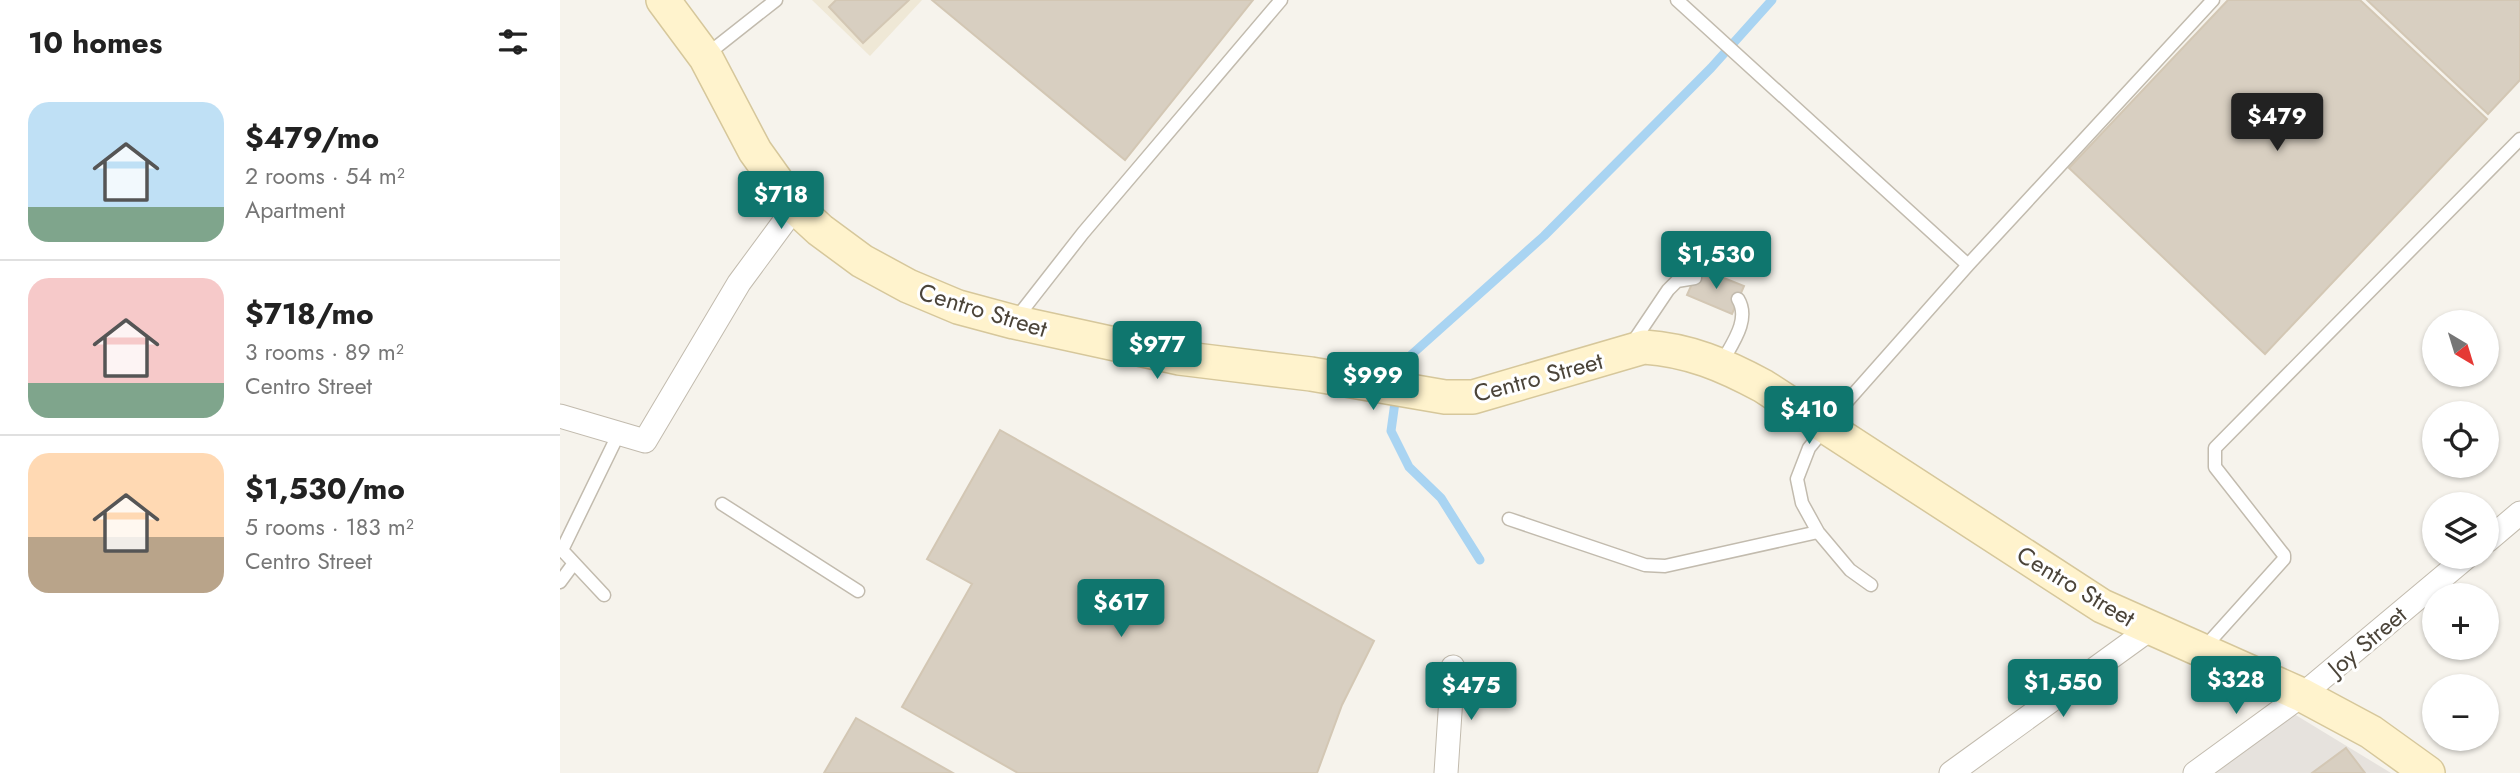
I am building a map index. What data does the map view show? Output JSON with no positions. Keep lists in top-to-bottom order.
{
  "streets": {
    "main road": ["Centro Street"],
    "street": ["Joy Street"]
  },
  "crossings": [
    ["Centro Street", "Joy Street"]
  ],
  "north": "bottom right",
  "page": {
    "heading": "10 homes",
    "list": [
      {
        "name": "$479/mo",
        "note": "2 rooms · 54 m² · Apartment"
      },
      {
        "name": "$718/mo",
        "note": "3 rooms · 89 m² · Centro Street"
      },
      {
        "name": "$1,530/mo",
        "note": "5 rooms · 183 m² · Centro Street"
      }
    ],
    "price": [
      "$479",
      "$718",
      "$1,530",
      "$977",
      "$999",
      "$410",
      "$617",
      "$328",
      "$1,550",
      "$475"
    ],
    "map_buttons": ["+", "−"]
  }
}
